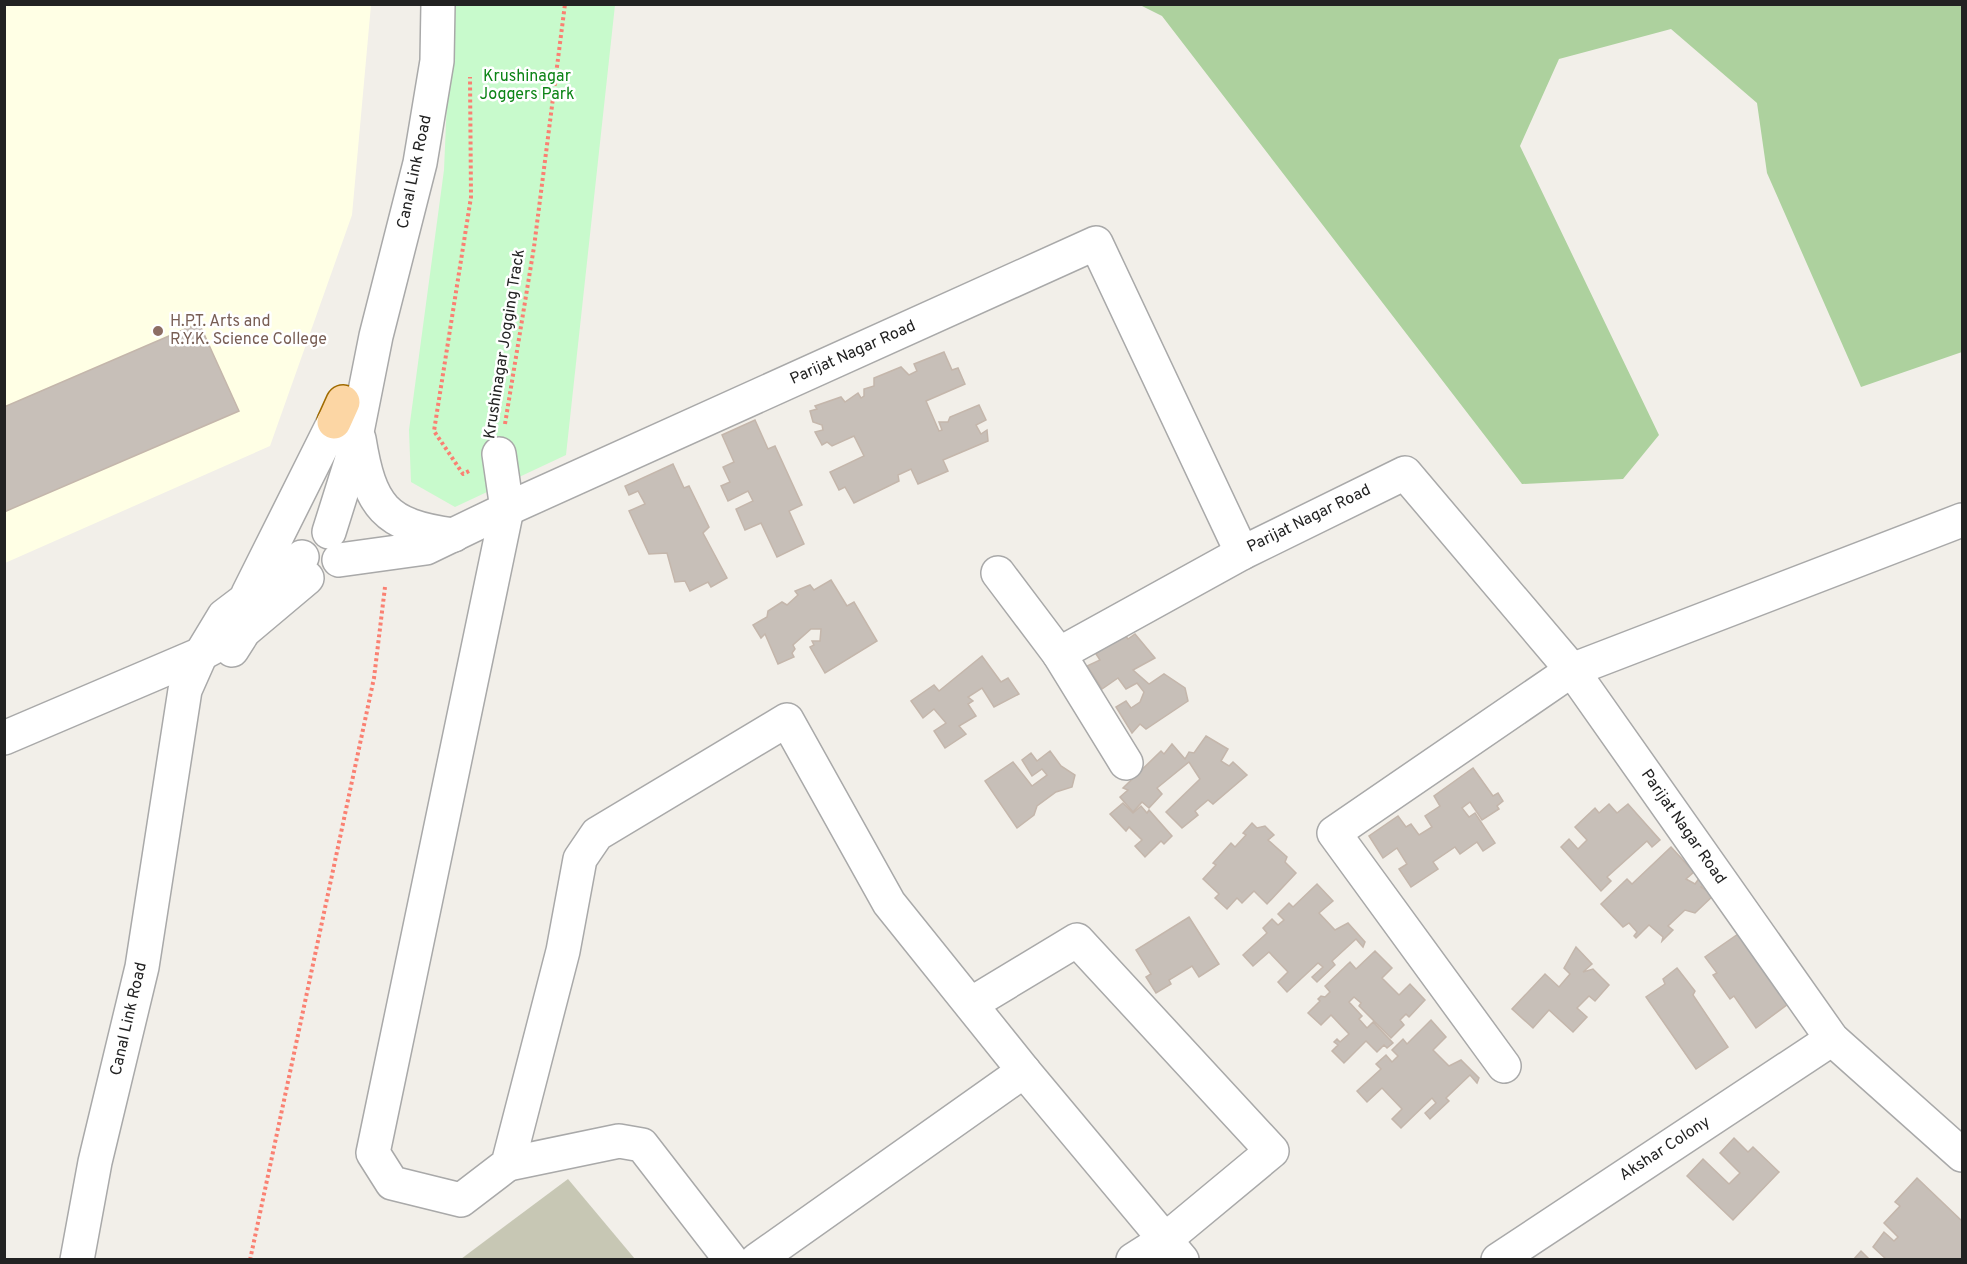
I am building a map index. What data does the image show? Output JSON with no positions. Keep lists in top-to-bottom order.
{
  "streets": {
    "street": ["Canal Link Road", "Parijat Nagar Road", "Akshar Colony"],
    "path": ["Krushinagar Jogging Track"]
  },
  "crossings": [
    ["Parijat Nagar Road", "Akshar Colony"]
  ],
  "parks": ["Krushinagar Joggers Park"],
  "places": ["H.P.T. Arts and R.Y.K. Science College"]
}
